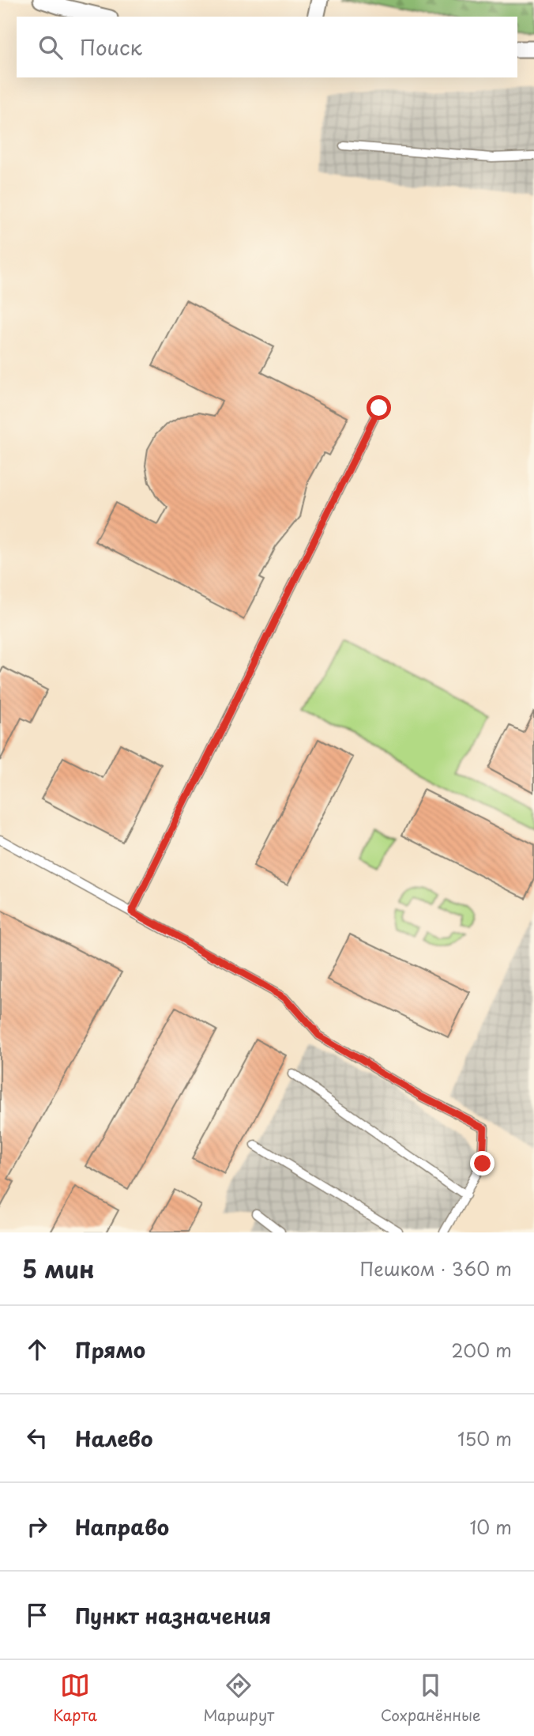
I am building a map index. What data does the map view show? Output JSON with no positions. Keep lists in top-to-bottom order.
{
  "page": {
    "search": "Поиск",
    "heading": ["5 мин", "Пешком · 360 m"],
    "list": [
      ["Прямо", "200 m"],
      ["Налево", "150 m"],
      ["Направо", "10 m"],
      "Пункт назначения"
    ],
    "nav": ["Карта", "Маршрут", "Сохранённые"]
  }
}
